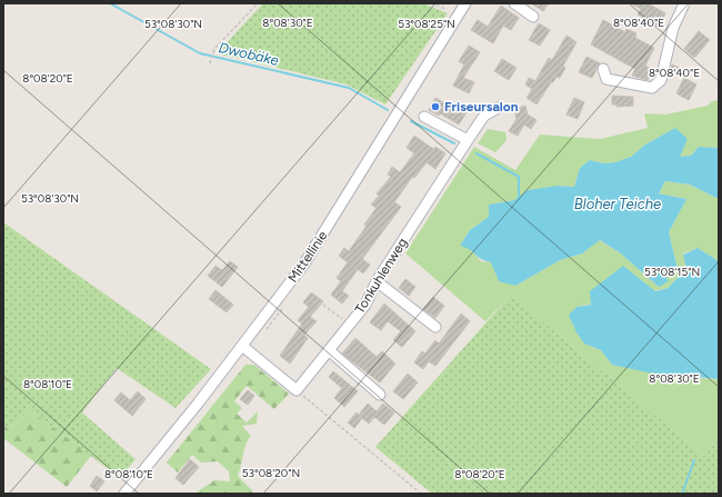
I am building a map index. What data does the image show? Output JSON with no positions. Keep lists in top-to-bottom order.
{
  "streets": {
    "street": ["Mittellinie", "Tonkuhlenweg"]
  },
  "water": ["Dwobäke", "Bloher Teiche"],
  "places": ["Friseursalon"],
  "coordinates": [
    "8°08'40\"E",
    "8°08'30\"E",
    "53°08'30\"N",
    "53°08'25\"N",
    "8°08'20\"E",
    "53°08'15\"N",
    "8°08'10\"E",
    "53°08'20\"N"
  ]
}
